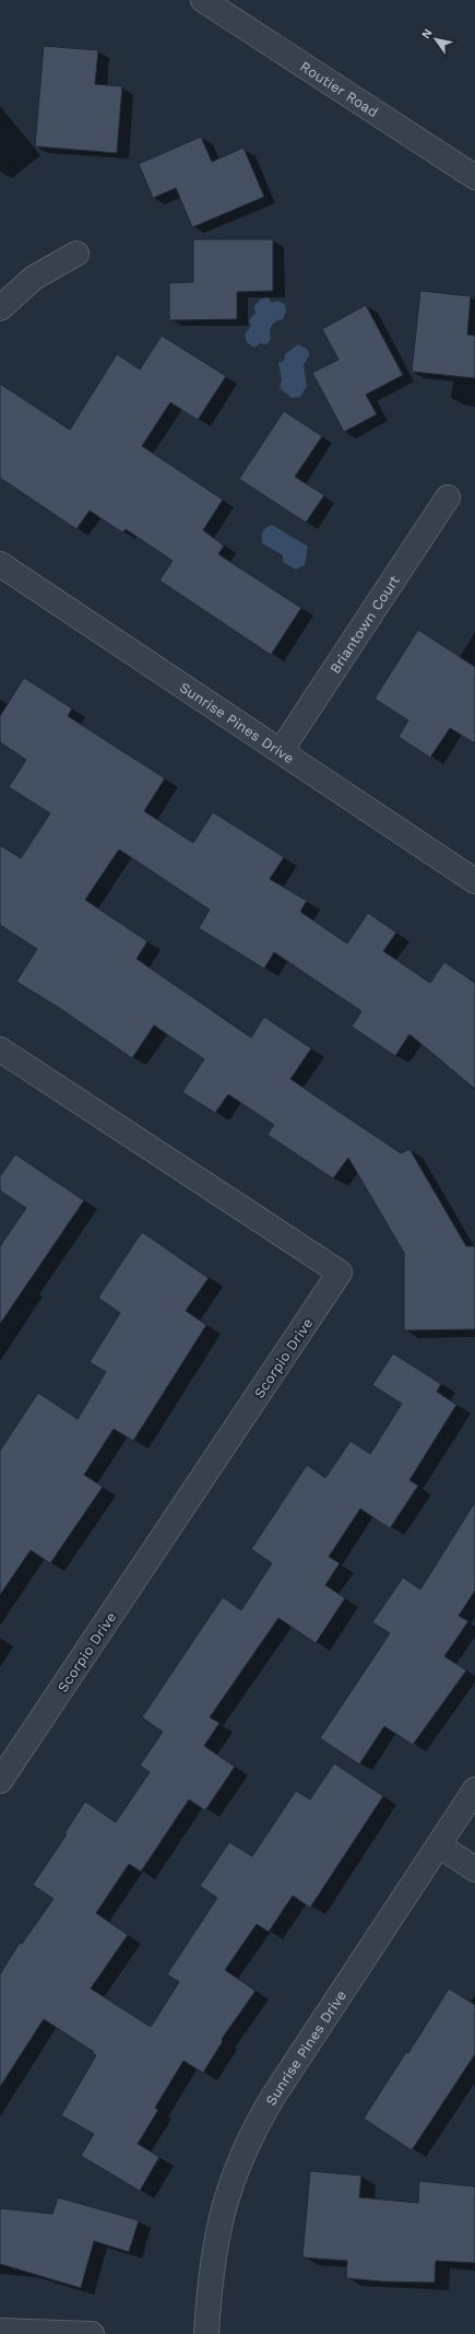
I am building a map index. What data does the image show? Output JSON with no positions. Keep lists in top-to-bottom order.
{
  "streets": {
    "street": [
      "Routier Road",
      "Briantown Court",
      "Sunrise Pines Drive",
      "Scorpio Drive"
    ]
  },
  "crossings": [
    ["Briantown Court", "Sunrise Pines Drive"]
  ],
  "north": "top left"
}
